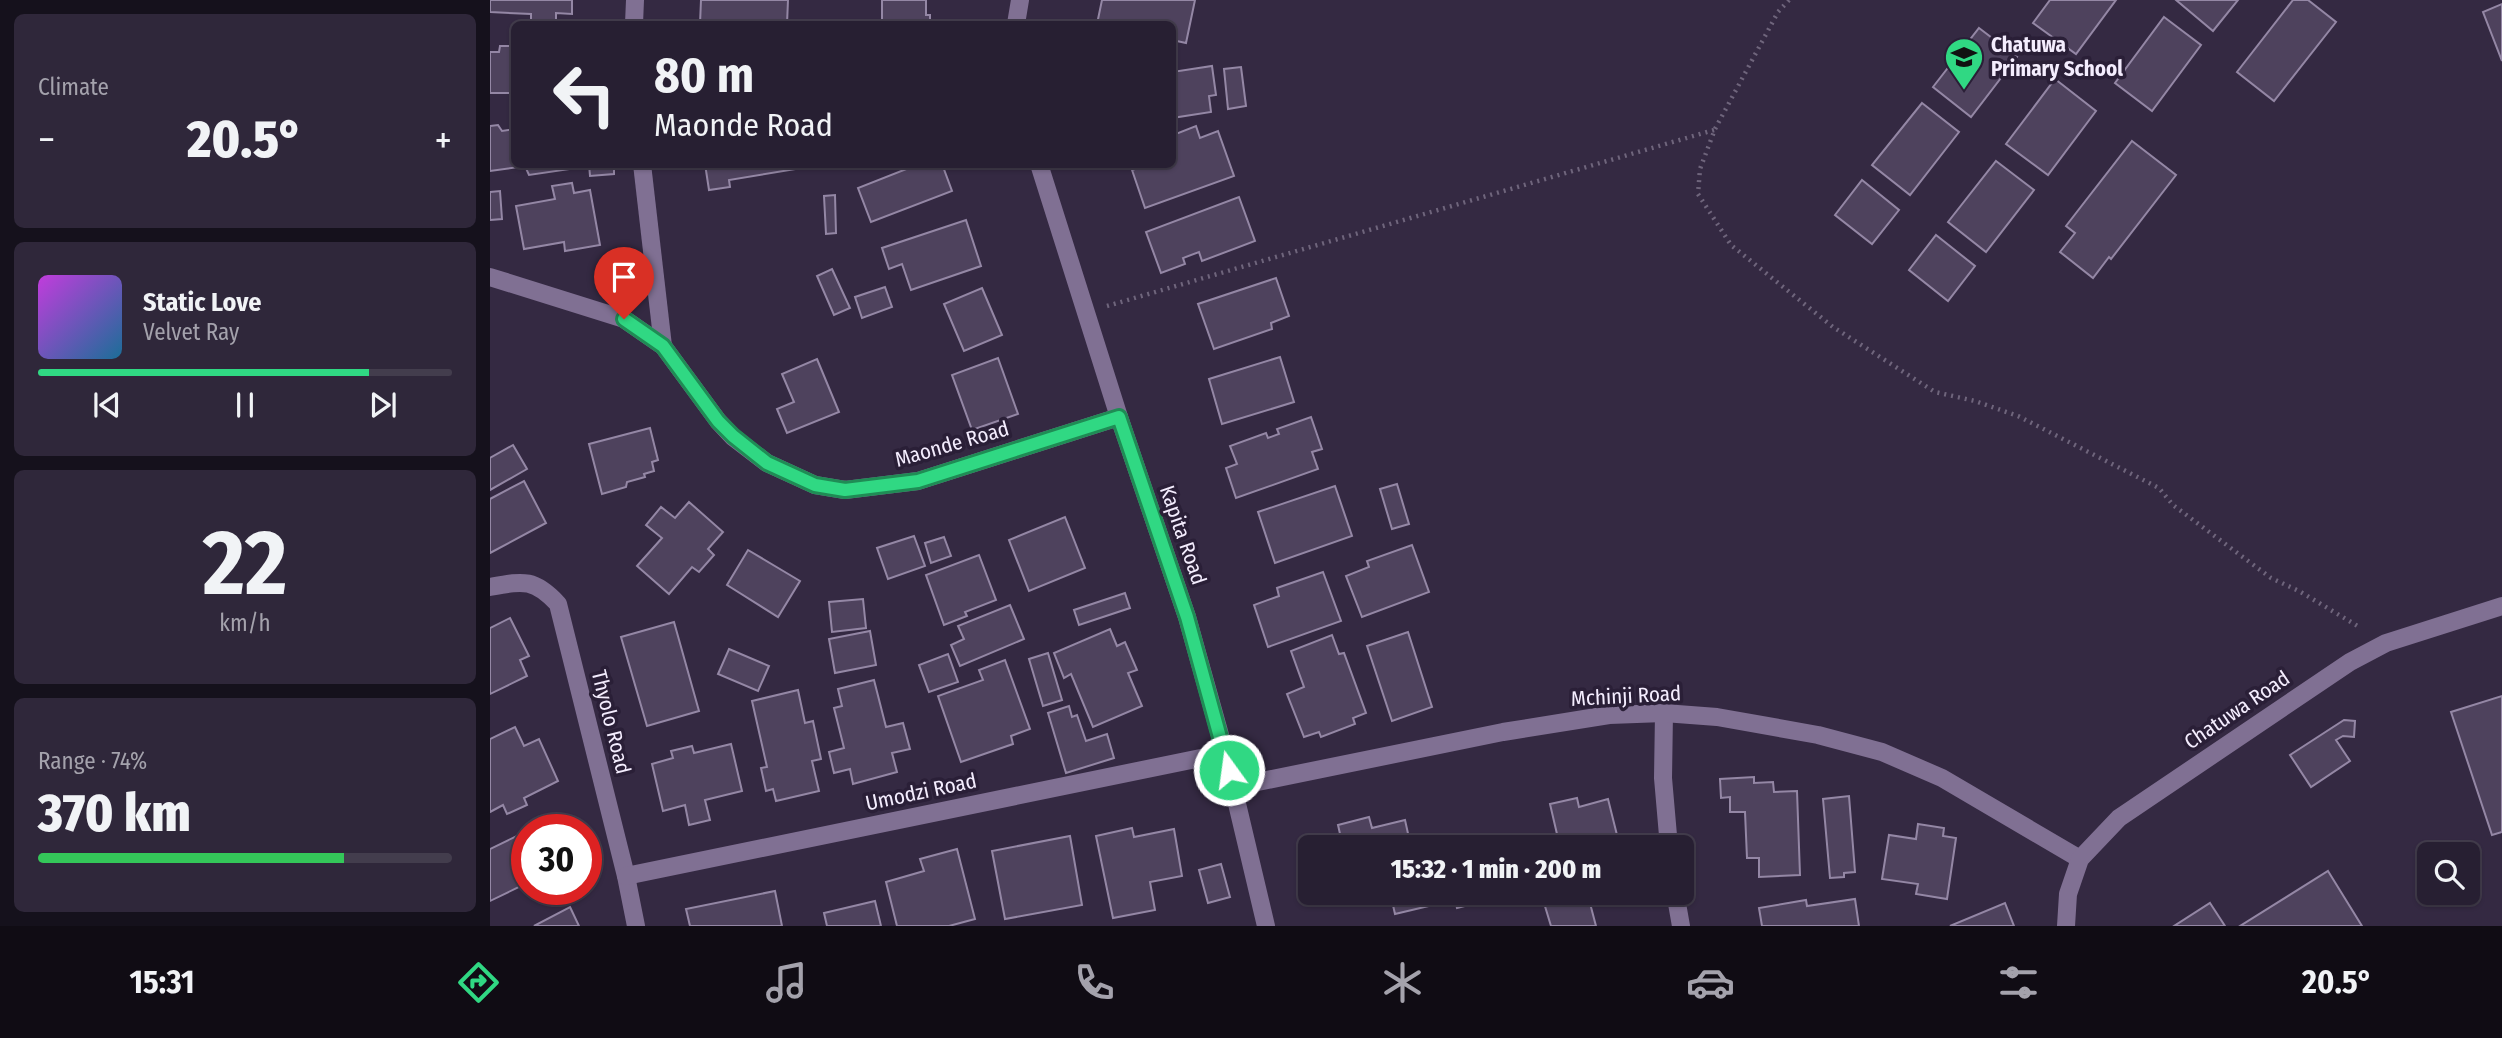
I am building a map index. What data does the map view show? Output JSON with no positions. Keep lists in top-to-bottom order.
{
  "streets": {
    "street": [
      "Maonde Road",
      "Kapita Road",
      "Mchinji Road",
      "Chatuwa Road",
      "Thyolo Road",
      "Umodzi Road"
    ]
  },
  "crossings": [
    ["Maonde Road", "Kapita Road"],
    ["Kapita Road", "Mchinji Road"],
    ["Kapita Road", "Umodzi Road"],
    ["Mchinji Road", "Chatuwa Road"],
    ["Thyolo Road", "Umodzi Road"]
  ],
  "places": {
    "school or university": ["Chatuwa Primary School"]
  },
  "page": {
    "tile": [
      "Climate",
      ["22", "km/h"],
      ["Range · 74%", "370 km"]
    ],
    "turn": ["80 m", "Maonde Road"],
    "heat": ["−", "20.5°", "+"],
    "song": ["Static Love", "Velvet Ray"],
    "limit": "30",
    "trip": "15:32 · 1 min · 200 m",
    "tabs": ["15:31", "20.5°"]
  }
}
